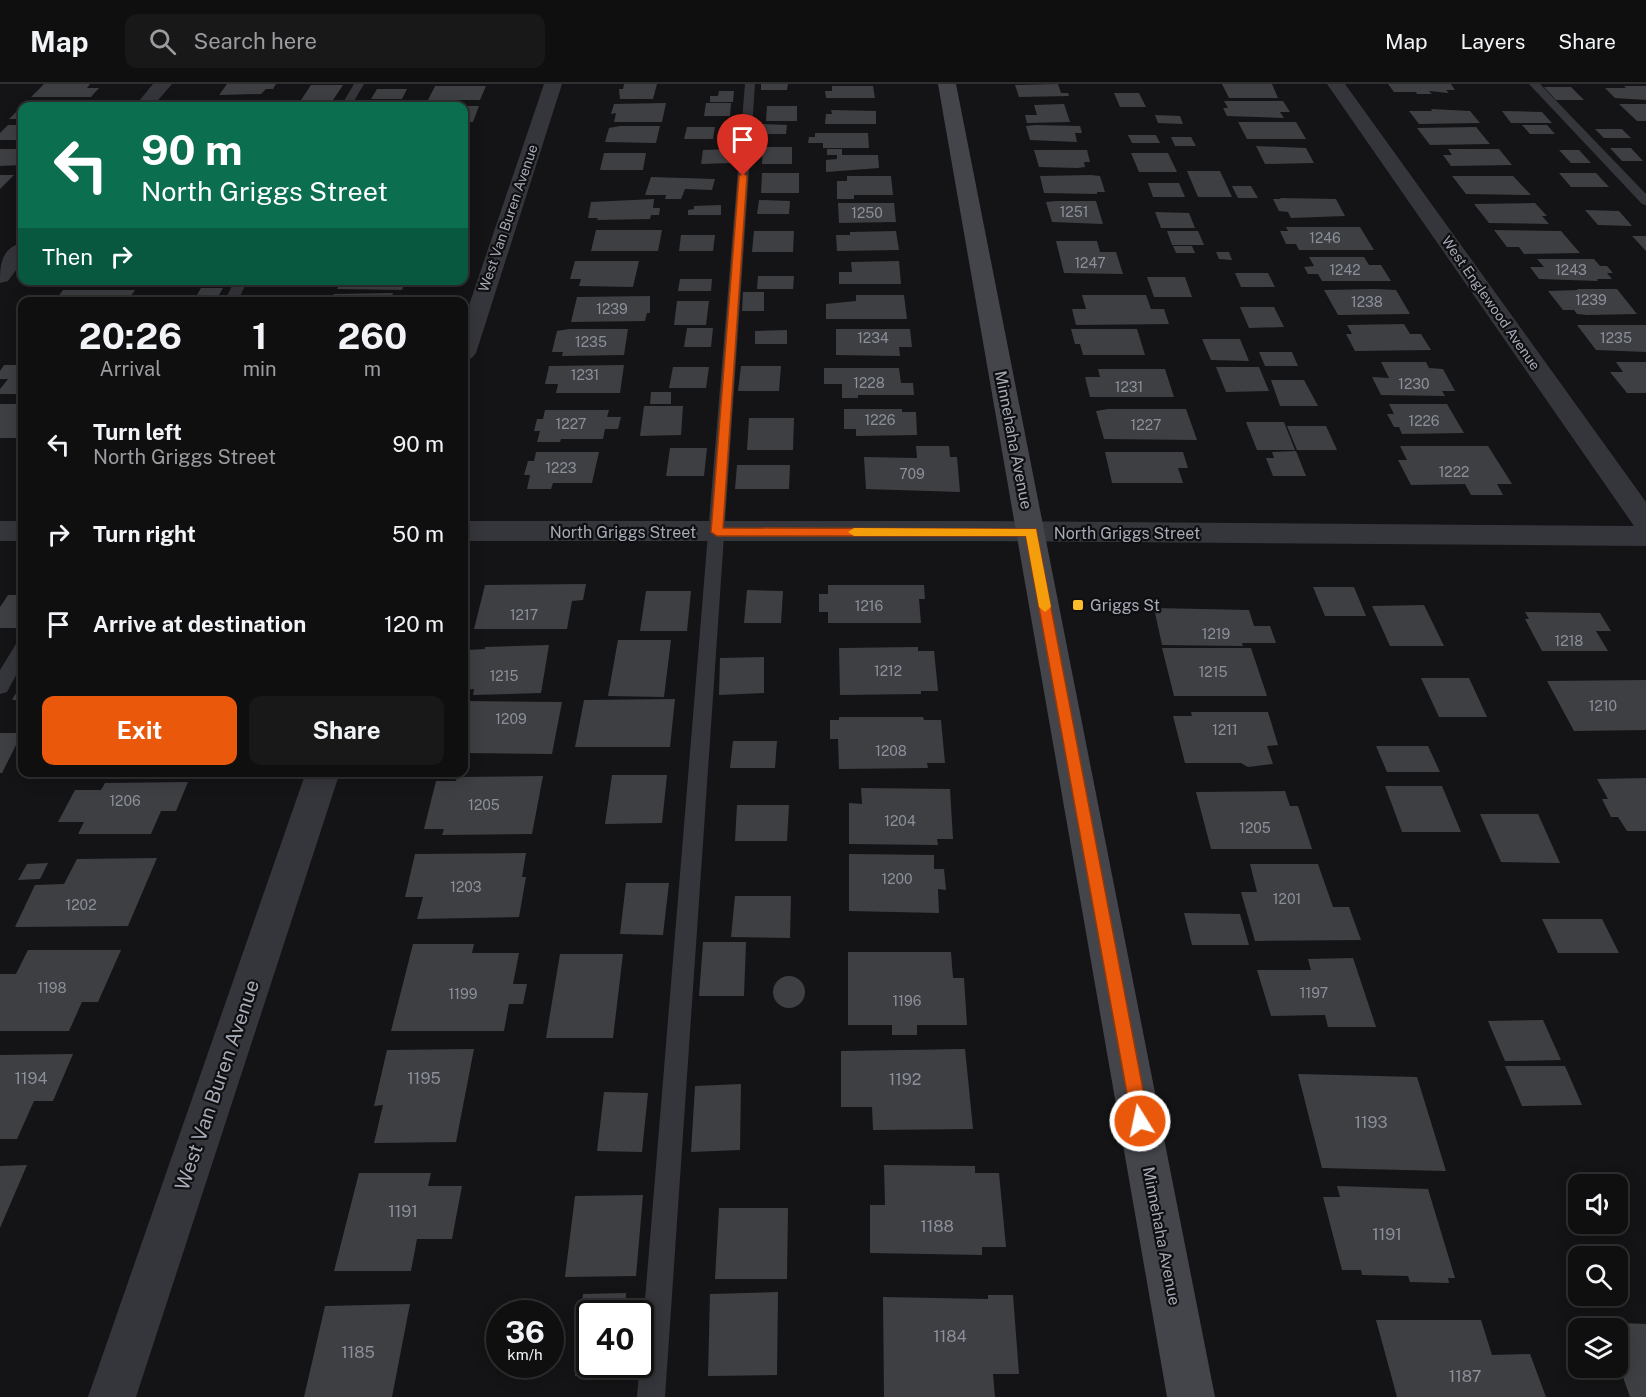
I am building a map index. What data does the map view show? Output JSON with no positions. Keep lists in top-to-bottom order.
{
  "streets": {
    "street": [
      "West Van Buren Avenue",
      "West Englewood Avenue",
      "Minnehaha Avenue",
      "North Griggs Street"
    ]
  },
  "crossings": [
    ["Minnehaha Avenue", "North Griggs Street"]
  ],
  "places": {
    "transit": ["Griggs St"]
  },
  "house_numbers": [
    "1251",
    "1250",
    "1246",
    "1247",
    "1242",
    "1243",
    "1239",
    "1238",
    "1239",
    "1234",
    "1235",
    "1235",
    "1231",
    "1228",
    "1230",
    "1231",
    "1226",
    "1226",
    "1227",
    "1227",
    "1223",
    "1222",
    "709",
    "1216",
    "1217",
    "1219",
    "1218",
    "1212",
    "1215",
    "1215",
    "1210",
    "1209",
    "1211",
    "1208",
    "1206",
    "1205",
    "1204",
    "1205",
    "1200",
    "1203",
    "1201",
    "1202",
    "1198",
    "1197",
    "1199",
    "1196",
    "1194",
    "1195",
    "1192",
    "1193",
    "1191",
    "1188",
    "1191",
    "1184",
    "1185",
    "1187"
  ],
  "page": {
    "header": "Map",
    "search": "Search here",
    "nav": ["Map", "Layers", "Share"],
    "turn": ["90 m", "North Griggs Street"],
    "then": "Then",
    "eta": [
      "20:26",
      "Arrival",
      "1",
      "min",
      "260",
      "m"
    ],
    "list": [
      {
        "name": "Turn left",
        "note": "North Griggs Street",
        "value": "90 m"
      },
      {
        "name": "Turn right",
        "value": "50 m"
      },
      {
        "name": "Arrive at destination",
        "value": "120 m"
      }
    ],
    "buttons": ["Exit", "Share"],
    "speed": "36 km/h",
    "limit": "40"
  }
}
